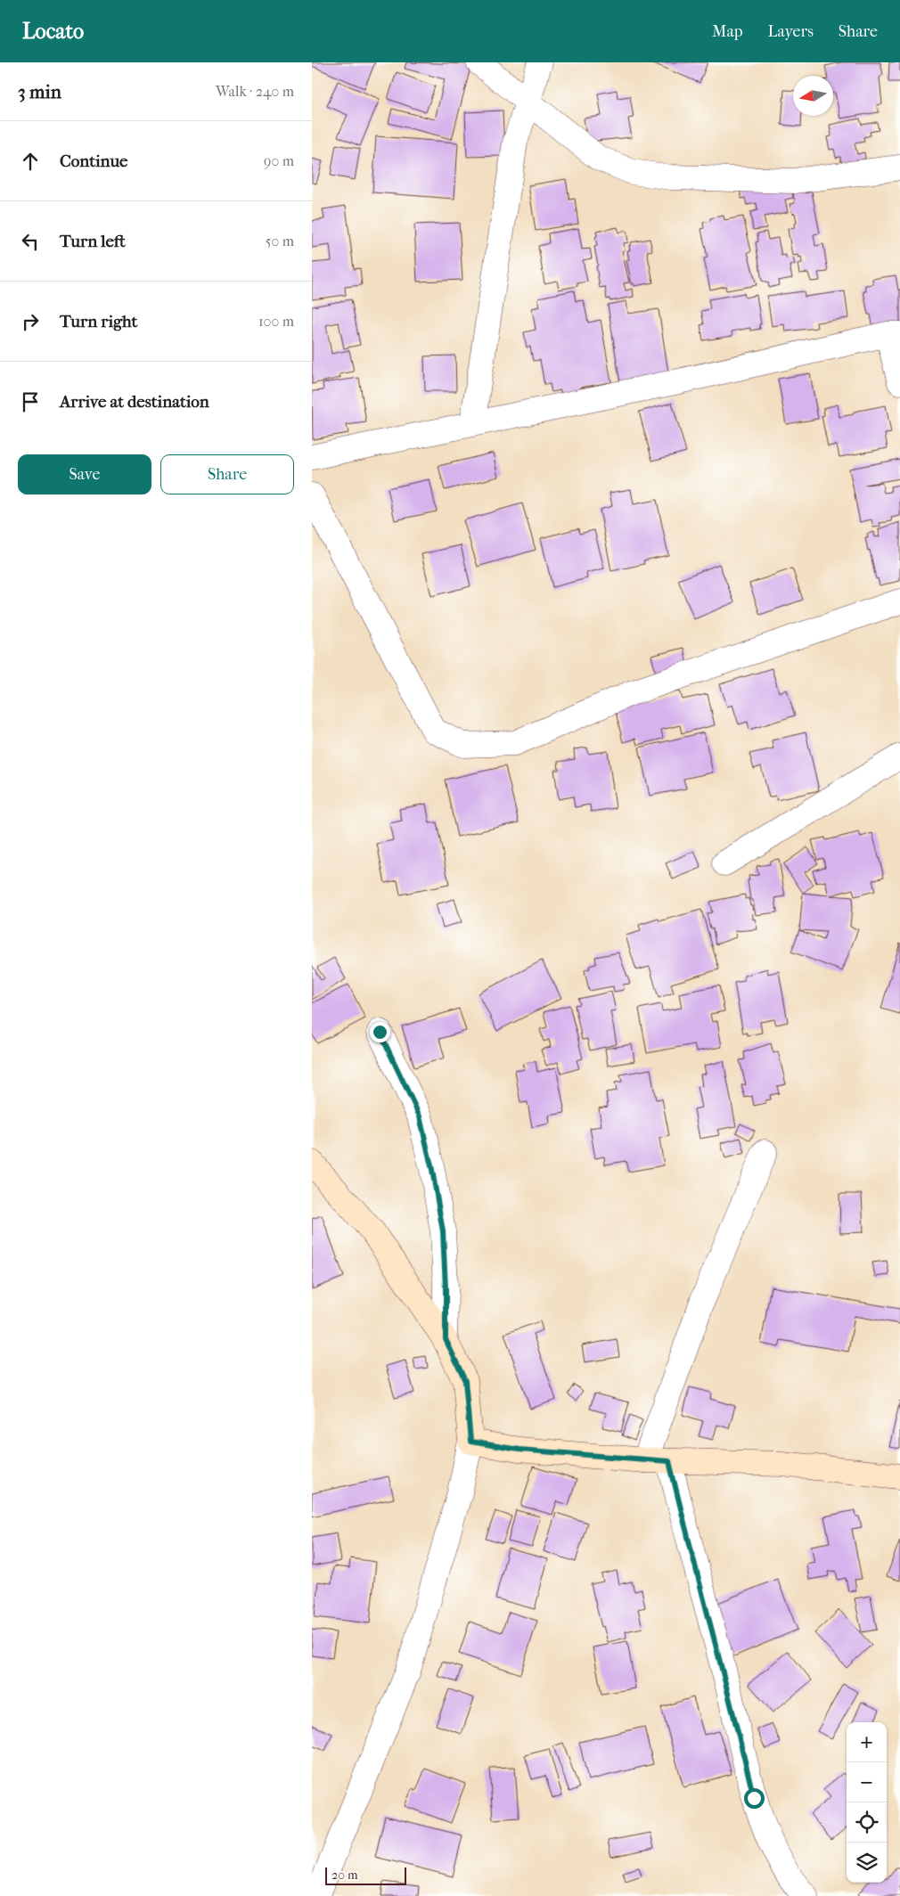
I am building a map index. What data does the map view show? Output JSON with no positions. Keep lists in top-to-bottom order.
{
  "scale_bar": "20 m",
  "north": "left",
  "page": {
    "header": "Locato",
    "nav": ["Map", "Layers", "Share"],
    "heading": ["3 min", "Walk · 240 m"],
    "list": [
      ["Continue", "90 m"],
      ["Turn left", "50 m"],
      ["Turn right", "100 m"],
      "Arrive at destination"
    ],
    "buttons": ["Save", "Share"],
    "map_buttons": ["+", "−"],
    "scale": "20 m"
  }
}
